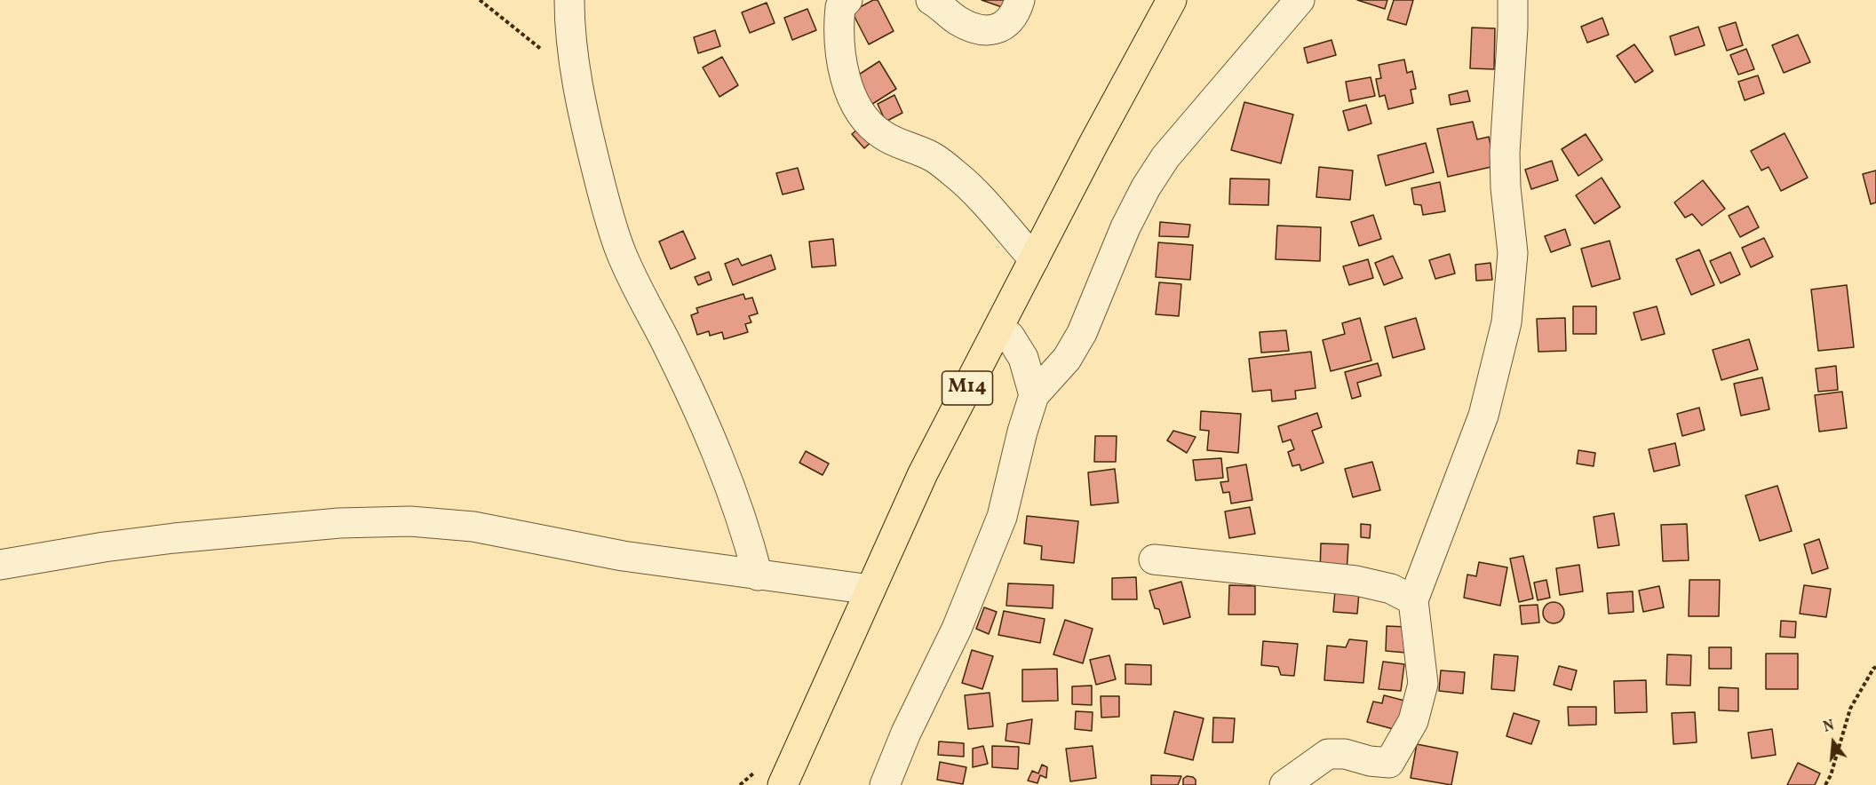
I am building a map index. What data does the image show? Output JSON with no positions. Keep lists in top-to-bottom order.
{
  "streets": {
    "highway": ["M14"]
  },
  "north": "top"
}
